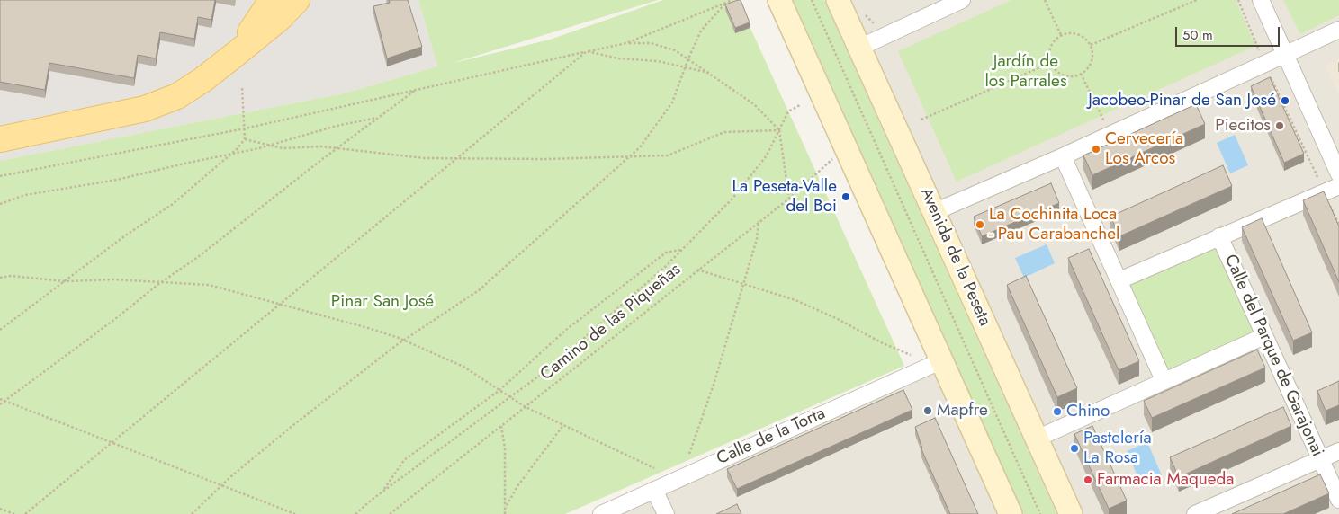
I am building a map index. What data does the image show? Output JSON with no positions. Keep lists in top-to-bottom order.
{
  "streets": {
    "street": ["Avenida de la Peseta", "Calle del Parque de Garajonai", "Calle de la Torta"],
    "path": ["Camino de las Piqueñas"]
  },
  "parks": ["Jardín de los Parrales", "Pinar San José"],
  "places": [
    "Jacobeo-Pinar de San José",
    "Piecitos",
    "Cervecería Los Arcos",
    "La Peseta-Valle del Boi",
    "La Cochinita Loca - Pau Carabanchel",
    "Mapfre",
    "Chino",
    "Pastelería La Rosa",
    "Farmacia Maqueda"
  ],
  "scale_bar": "50 m"
}
